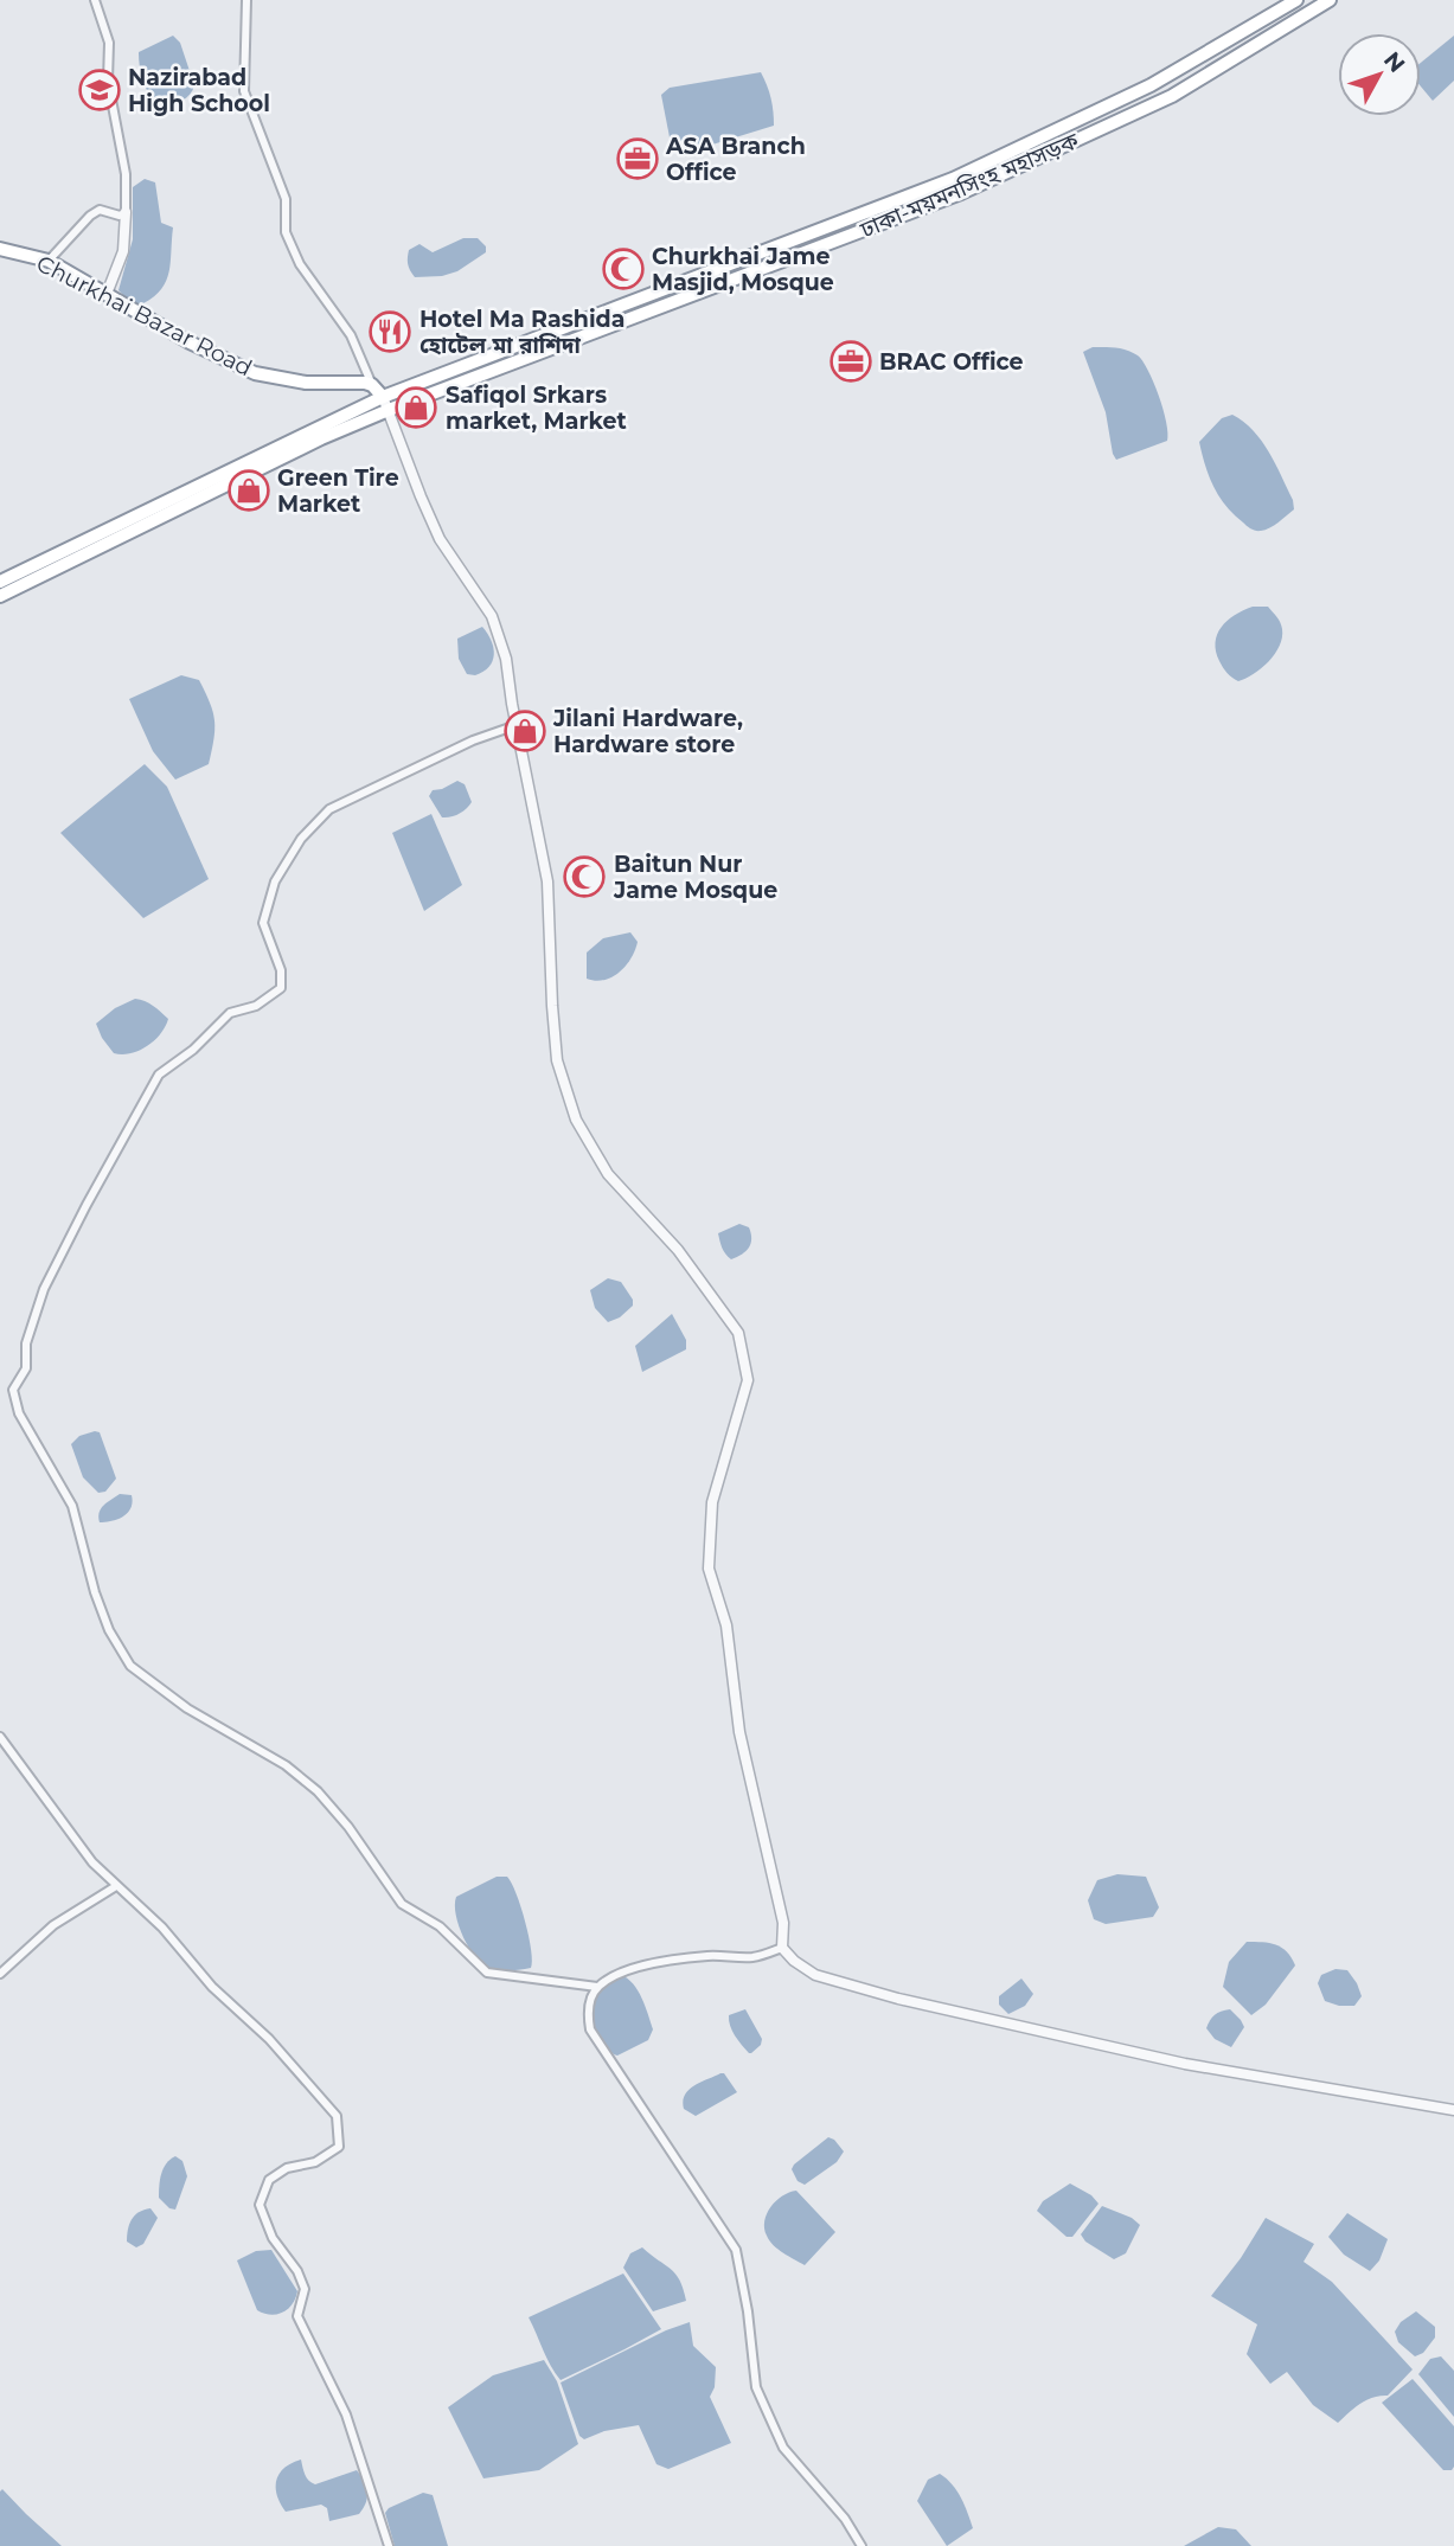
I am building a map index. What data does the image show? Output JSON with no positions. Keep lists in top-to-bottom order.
{
  "streets": {
    "highway": ["ঢাকা-ময়মনসিংহ মহাসড়ক", "Churkhai Bazar Road"]
  },
  "places": {
    "school or university": ["Nazirabad High School"],
    "office": ["ASA Branch Office", "BRAC Office"],
    "mosque": ["Churkhai Jame Masjid, Mosque", "Baitun Nur Jame Mosque"],
    "restaurant": ["Hotel Ma Rashida হোটেল মা রাশিদা"],
    "shop": ["Safiqol Srkars market, Market", "Green Tire Market", "Jilani Hardware, Hardware store"]
  },
  "north": "top right"
}
